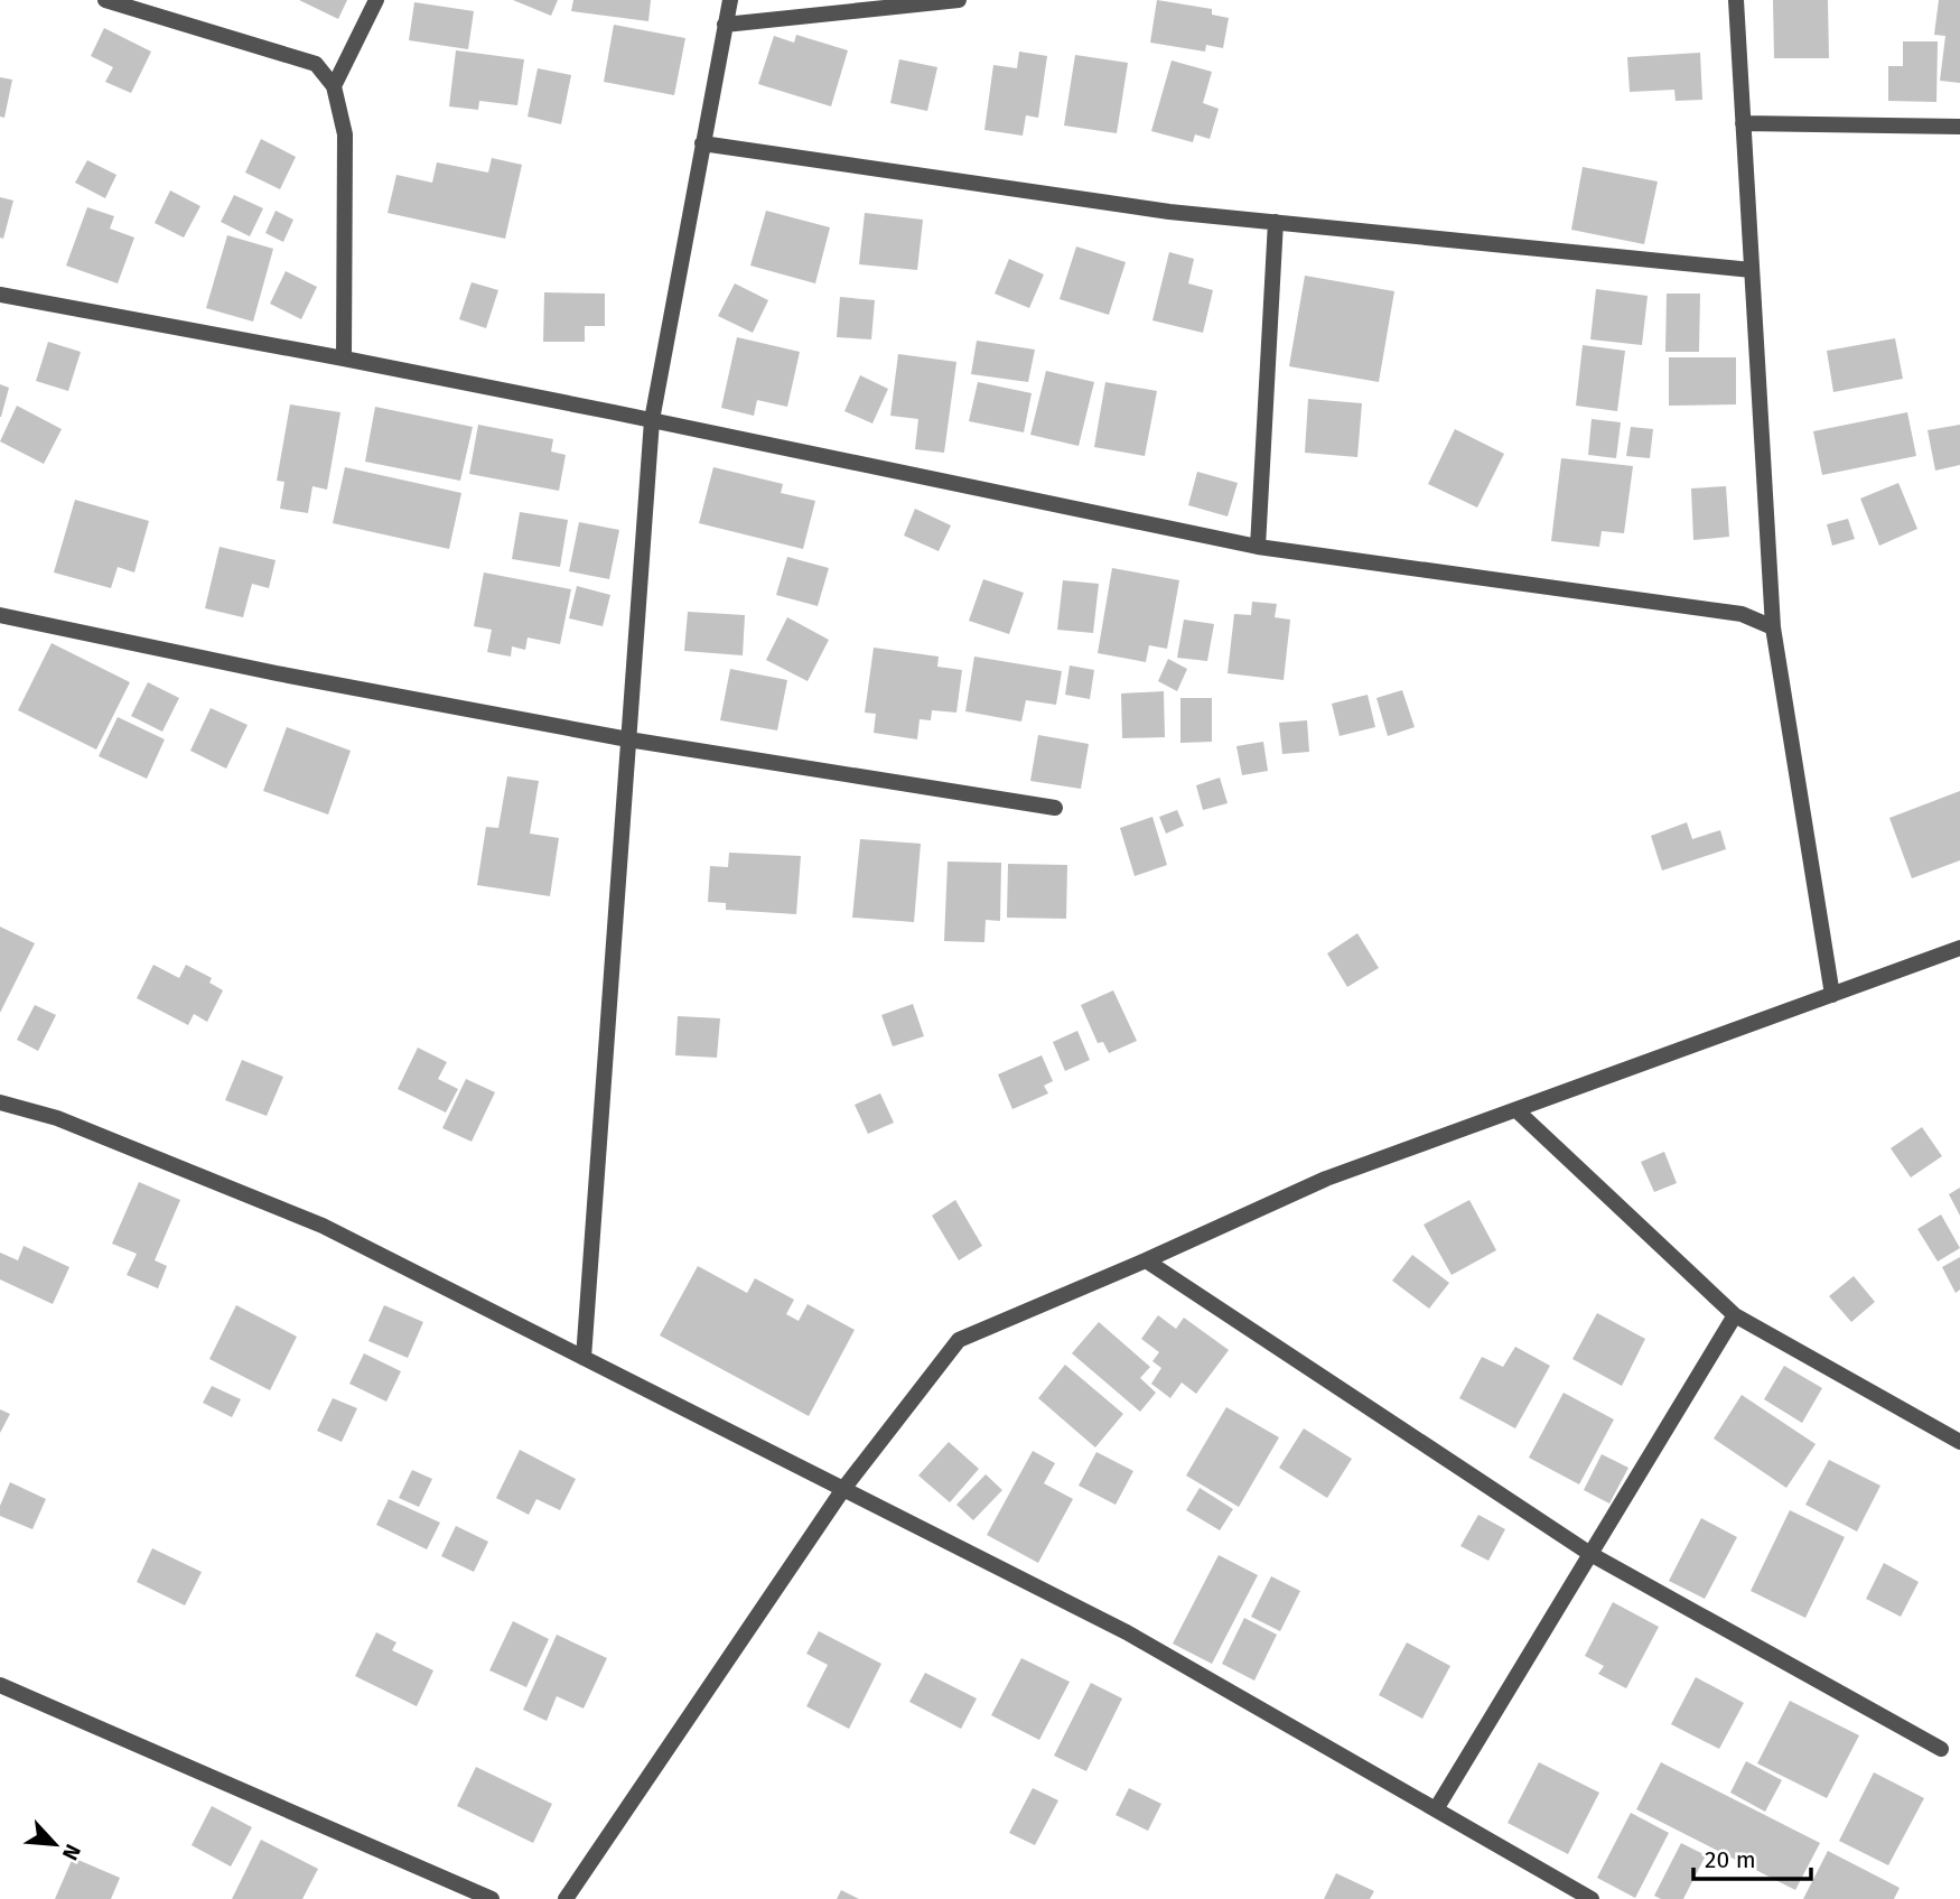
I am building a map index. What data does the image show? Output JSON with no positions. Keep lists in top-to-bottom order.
{
  "scale_bar": "20 m",
  "north": "bottom right"
}
